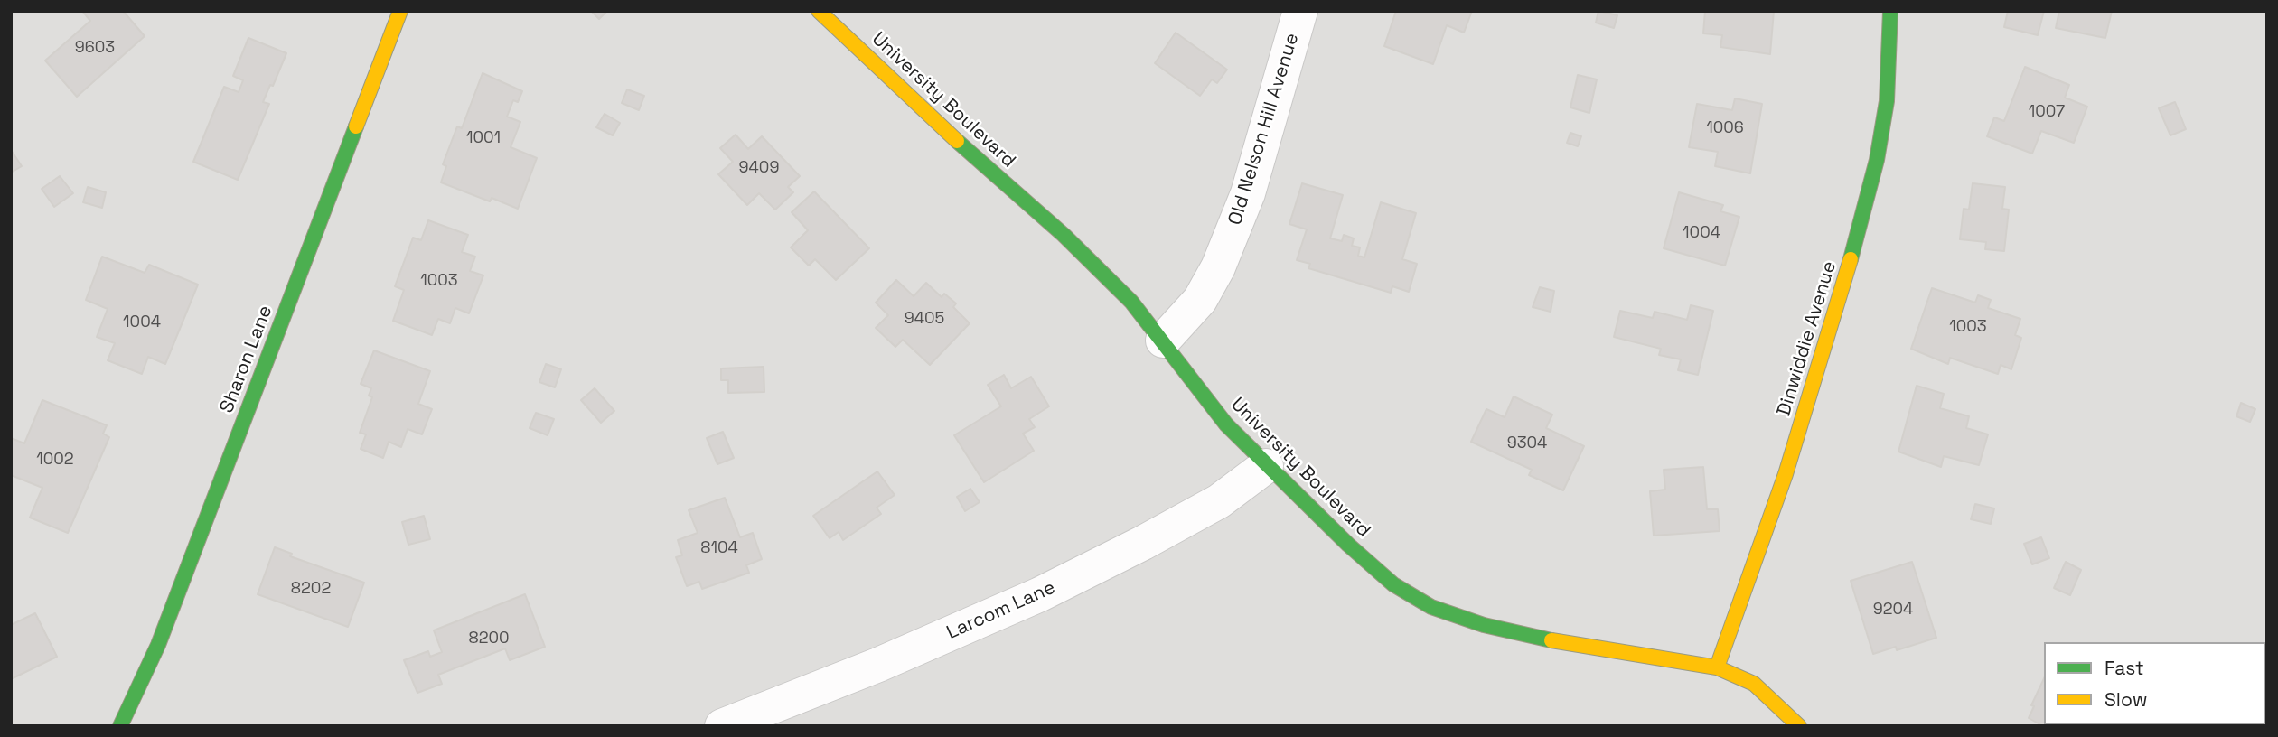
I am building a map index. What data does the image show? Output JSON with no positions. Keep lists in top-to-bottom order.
{
  "streets": {
    "street": [
      "University Boulevard",
      "Old Nelson Hill Avenue",
      "Dinwiddie Avenue",
      "Sharon Lane",
      "Larcom Lane"
    ]
  },
  "crossings": [
    ["University Boulevard", "Old Nelson Hill Avenue"],
    ["University Boulevard", "Dinwiddie Avenue"],
    ["University Boulevard", "Larcom Lane"]
  ],
  "house_numbers": [
    "9603",
    "1007",
    "1006",
    "1001",
    "9409",
    "1004",
    "1003",
    "9405",
    "1004",
    "1003",
    "9304",
    "1002",
    "8104",
    "8202",
    "9204",
    "8200"
  ],
  "legend": ["Fast", "Slow"]
}
